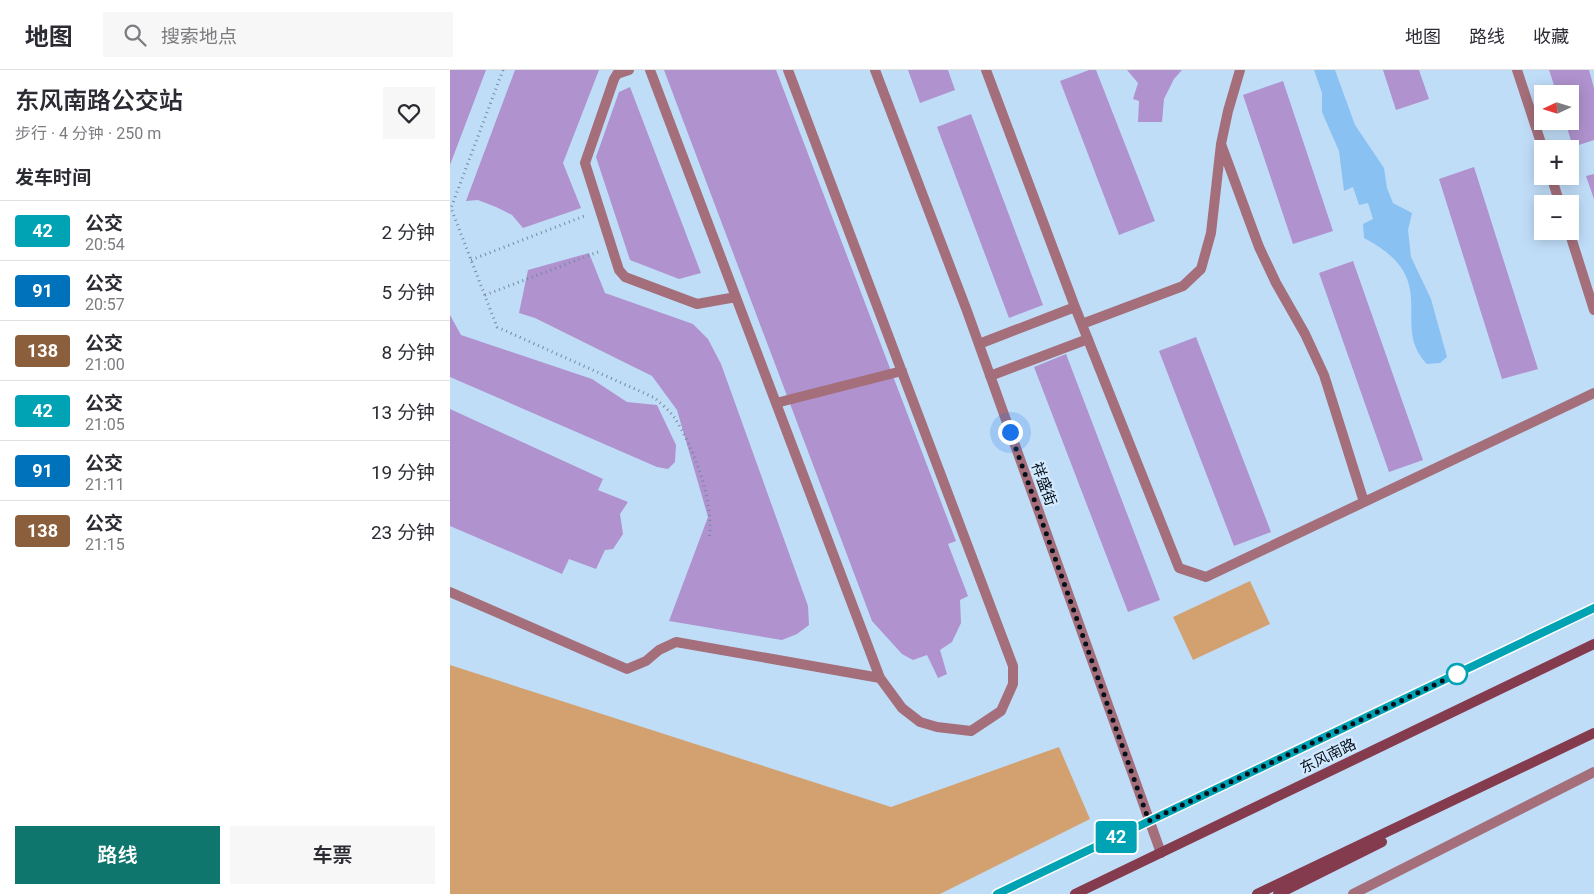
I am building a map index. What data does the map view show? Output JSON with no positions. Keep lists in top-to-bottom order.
{
  "streets": {
    "main road": ["东风南路"],
    "street": ["祥盛街"]
  },
  "crossings": [
    ["祥盛街", "东风南路"]
  ],
  "lines": ["bus line 42"],
  "north": "left",
  "page": {
    "header": "地图",
    "search": "搜索地点",
    "nav": ["地图", "路线", "收藏"],
    "heading": [
      ["东风南路公交站", "步行 · 4 分钟 · 250 m"],
      "发车时间"
    ],
    "on_map": "42",
    "map_buttons": ["+", "−"],
    "list": [
      {
        "mark": "42",
        "name": "公交",
        "note": "20:54",
        "value": "2 分钟"
      },
      {
        "mark": "91",
        "name": "公交",
        "note": "20:57",
        "value": "5 分钟"
      },
      {
        "mark": "138",
        "name": "公交",
        "note": "21:00",
        "value": "8 分钟"
      },
      {
        "mark": "42",
        "name": "公交",
        "note": "21:05",
        "value": "13 分钟"
      },
      {
        "mark": "91",
        "name": "公交",
        "note": "21:11",
        "value": "19 分钟"
      },
      {
        "mark": "138",
        "name": "公交",
        "note": "21:15",
        "value": "23 分钟"
      }
    ],
    "buttons": ["路线", "车票"]
  }
}
